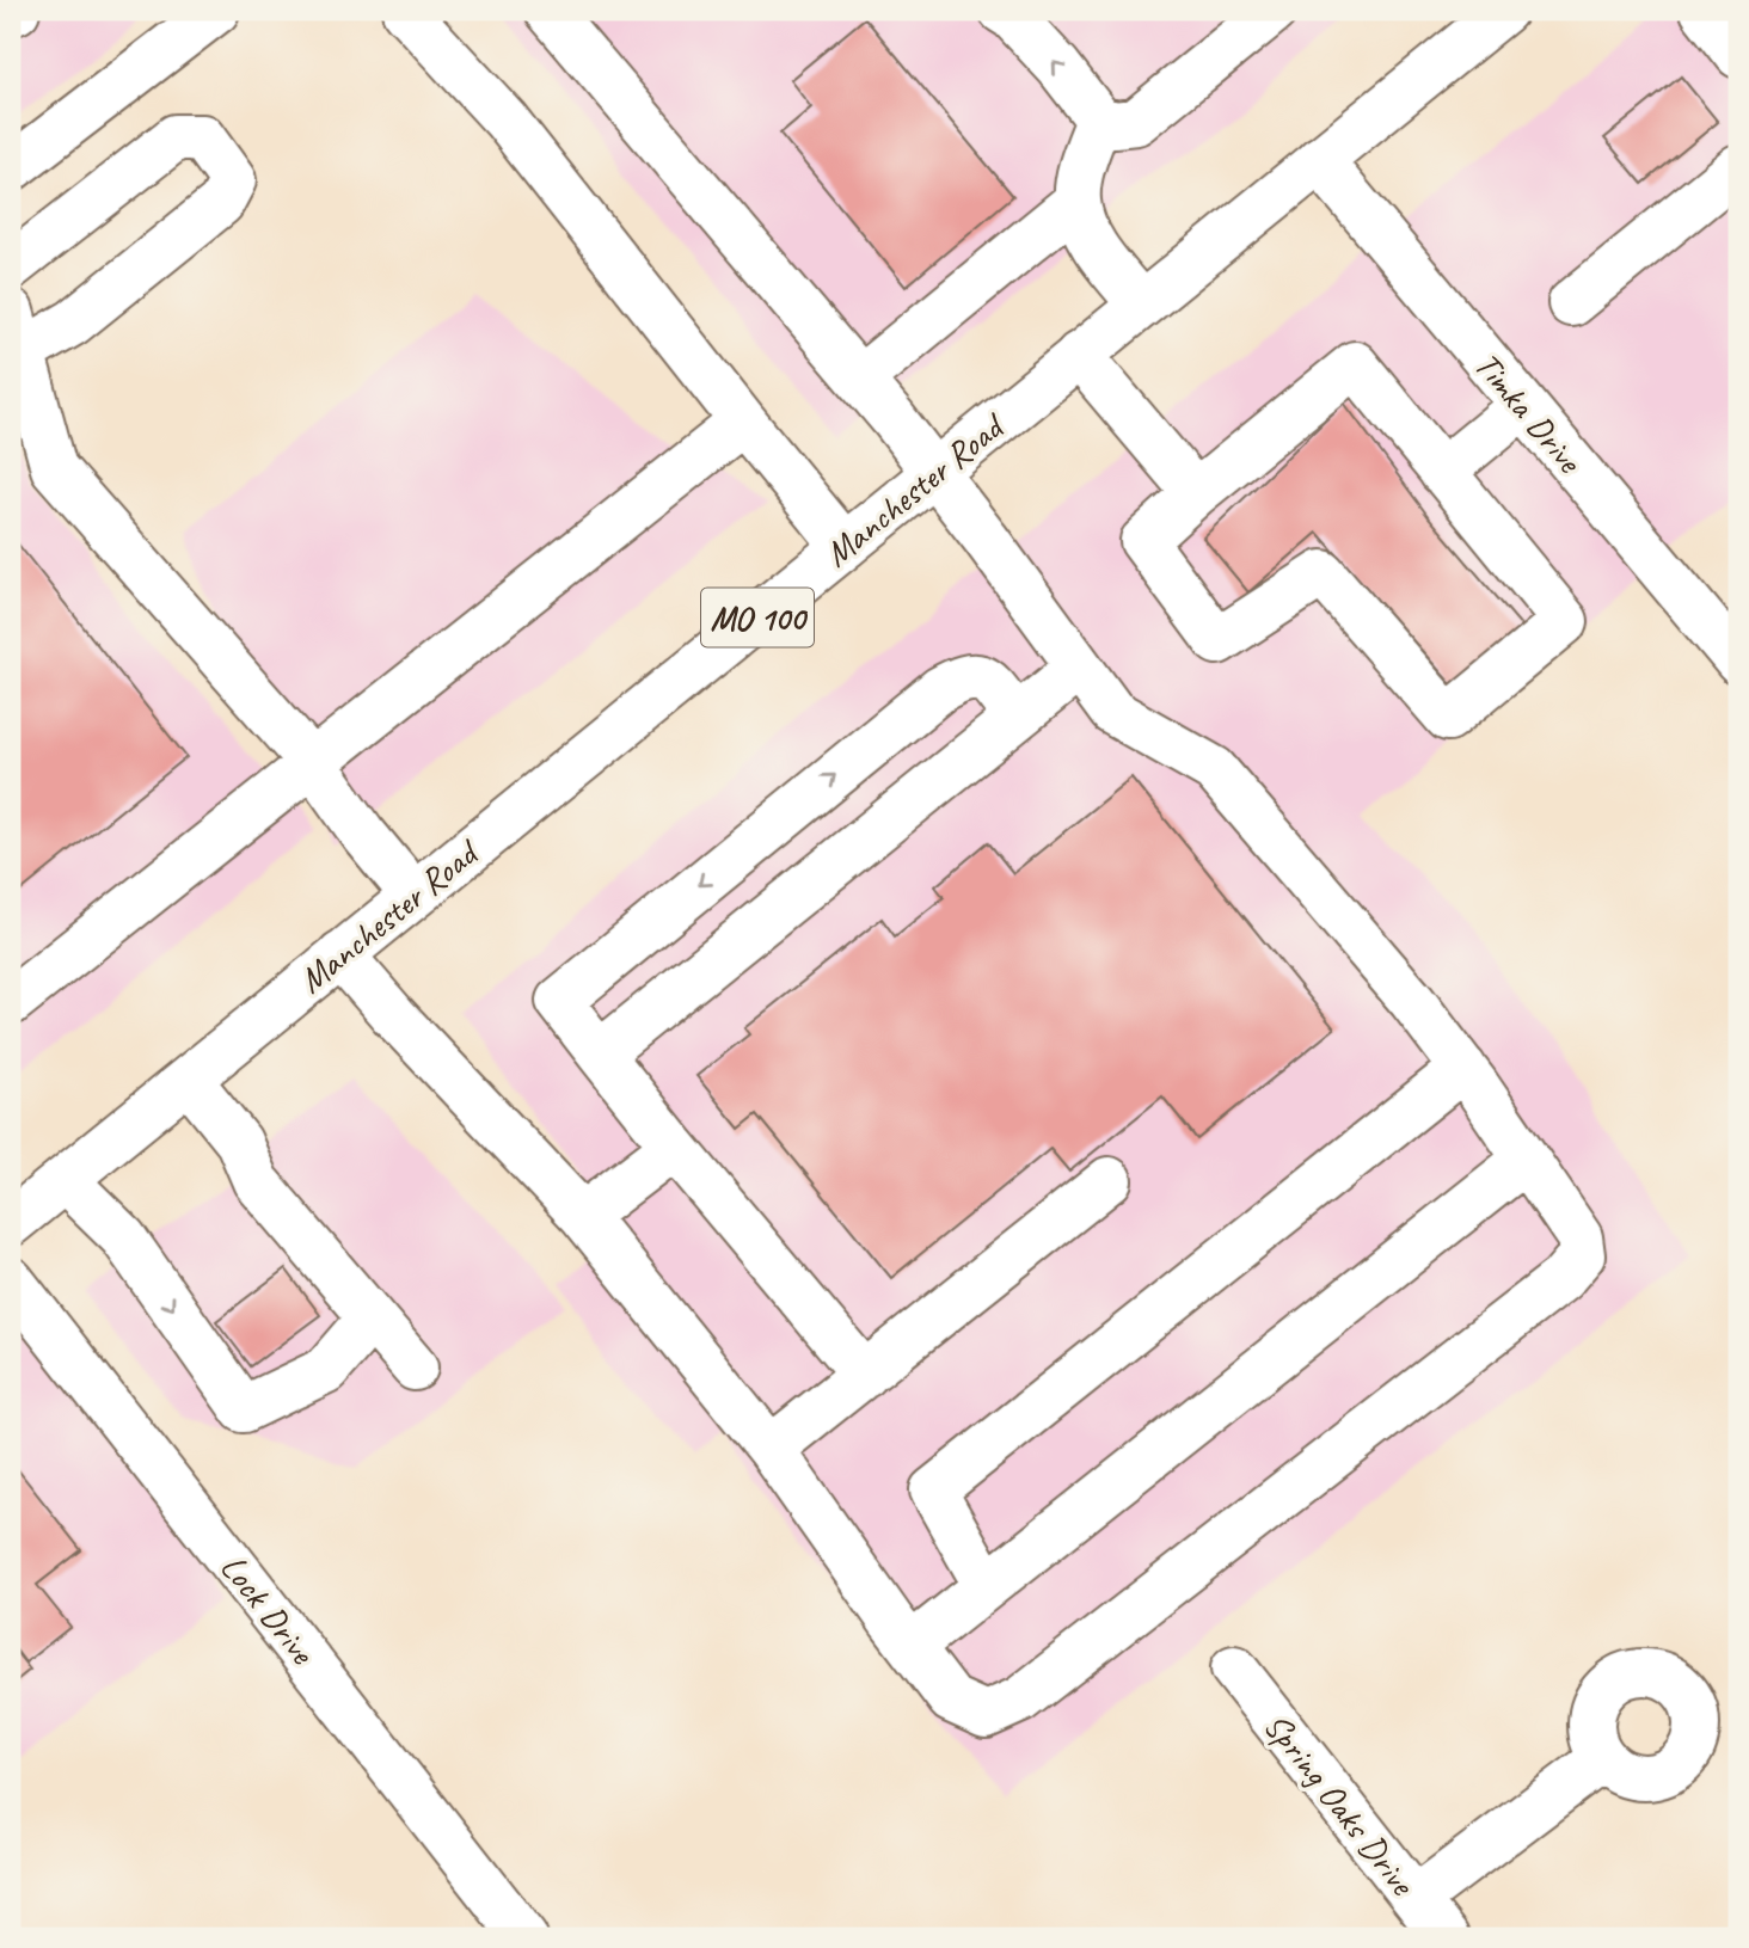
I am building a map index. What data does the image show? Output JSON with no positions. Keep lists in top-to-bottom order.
{
  "streets": {
    "main road": [
      "Timka Drive",
      "Manchester Road",
      "MO 100",
      "Lock Drive",
      "Spring Oaks Drive"
    ]
  },
  "crossings": [
    ["Timka Drive", "Manchester Road"]
  ]
}
